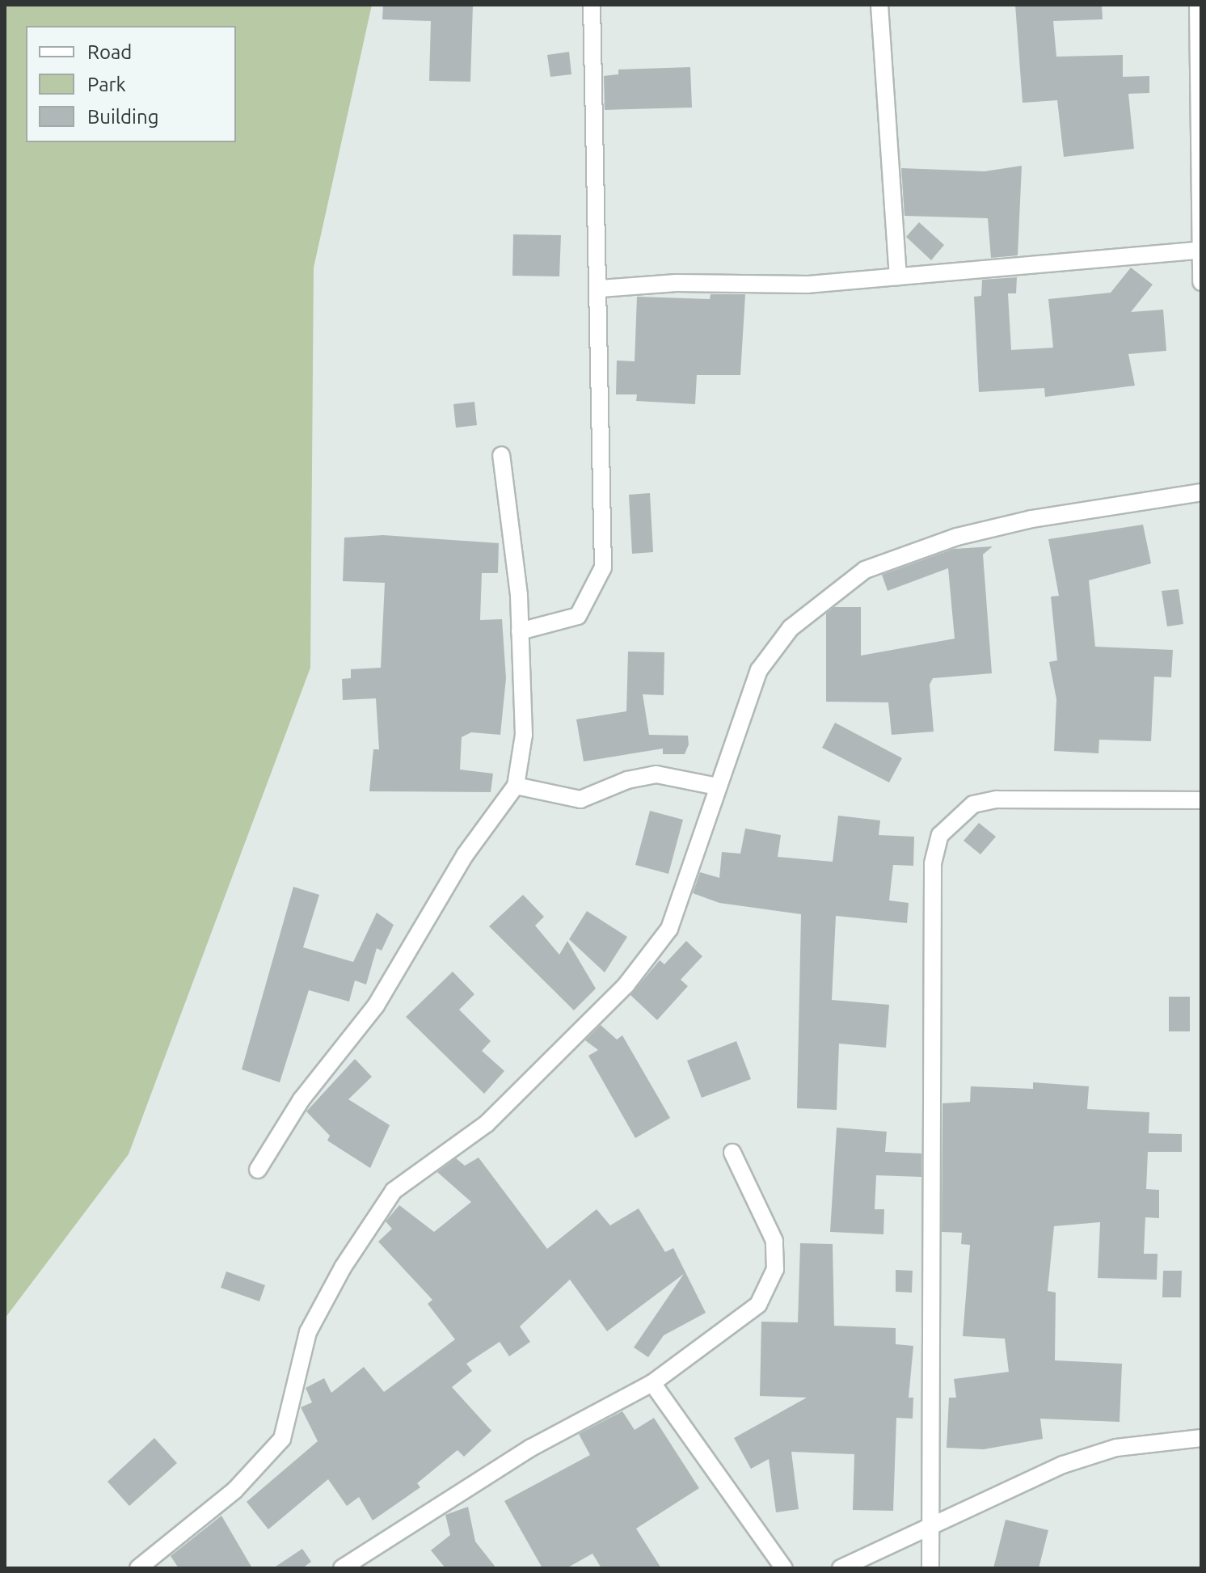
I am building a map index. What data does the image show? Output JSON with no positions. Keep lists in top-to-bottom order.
{
  "legend": ["Road", "Park", "Building"]
}
